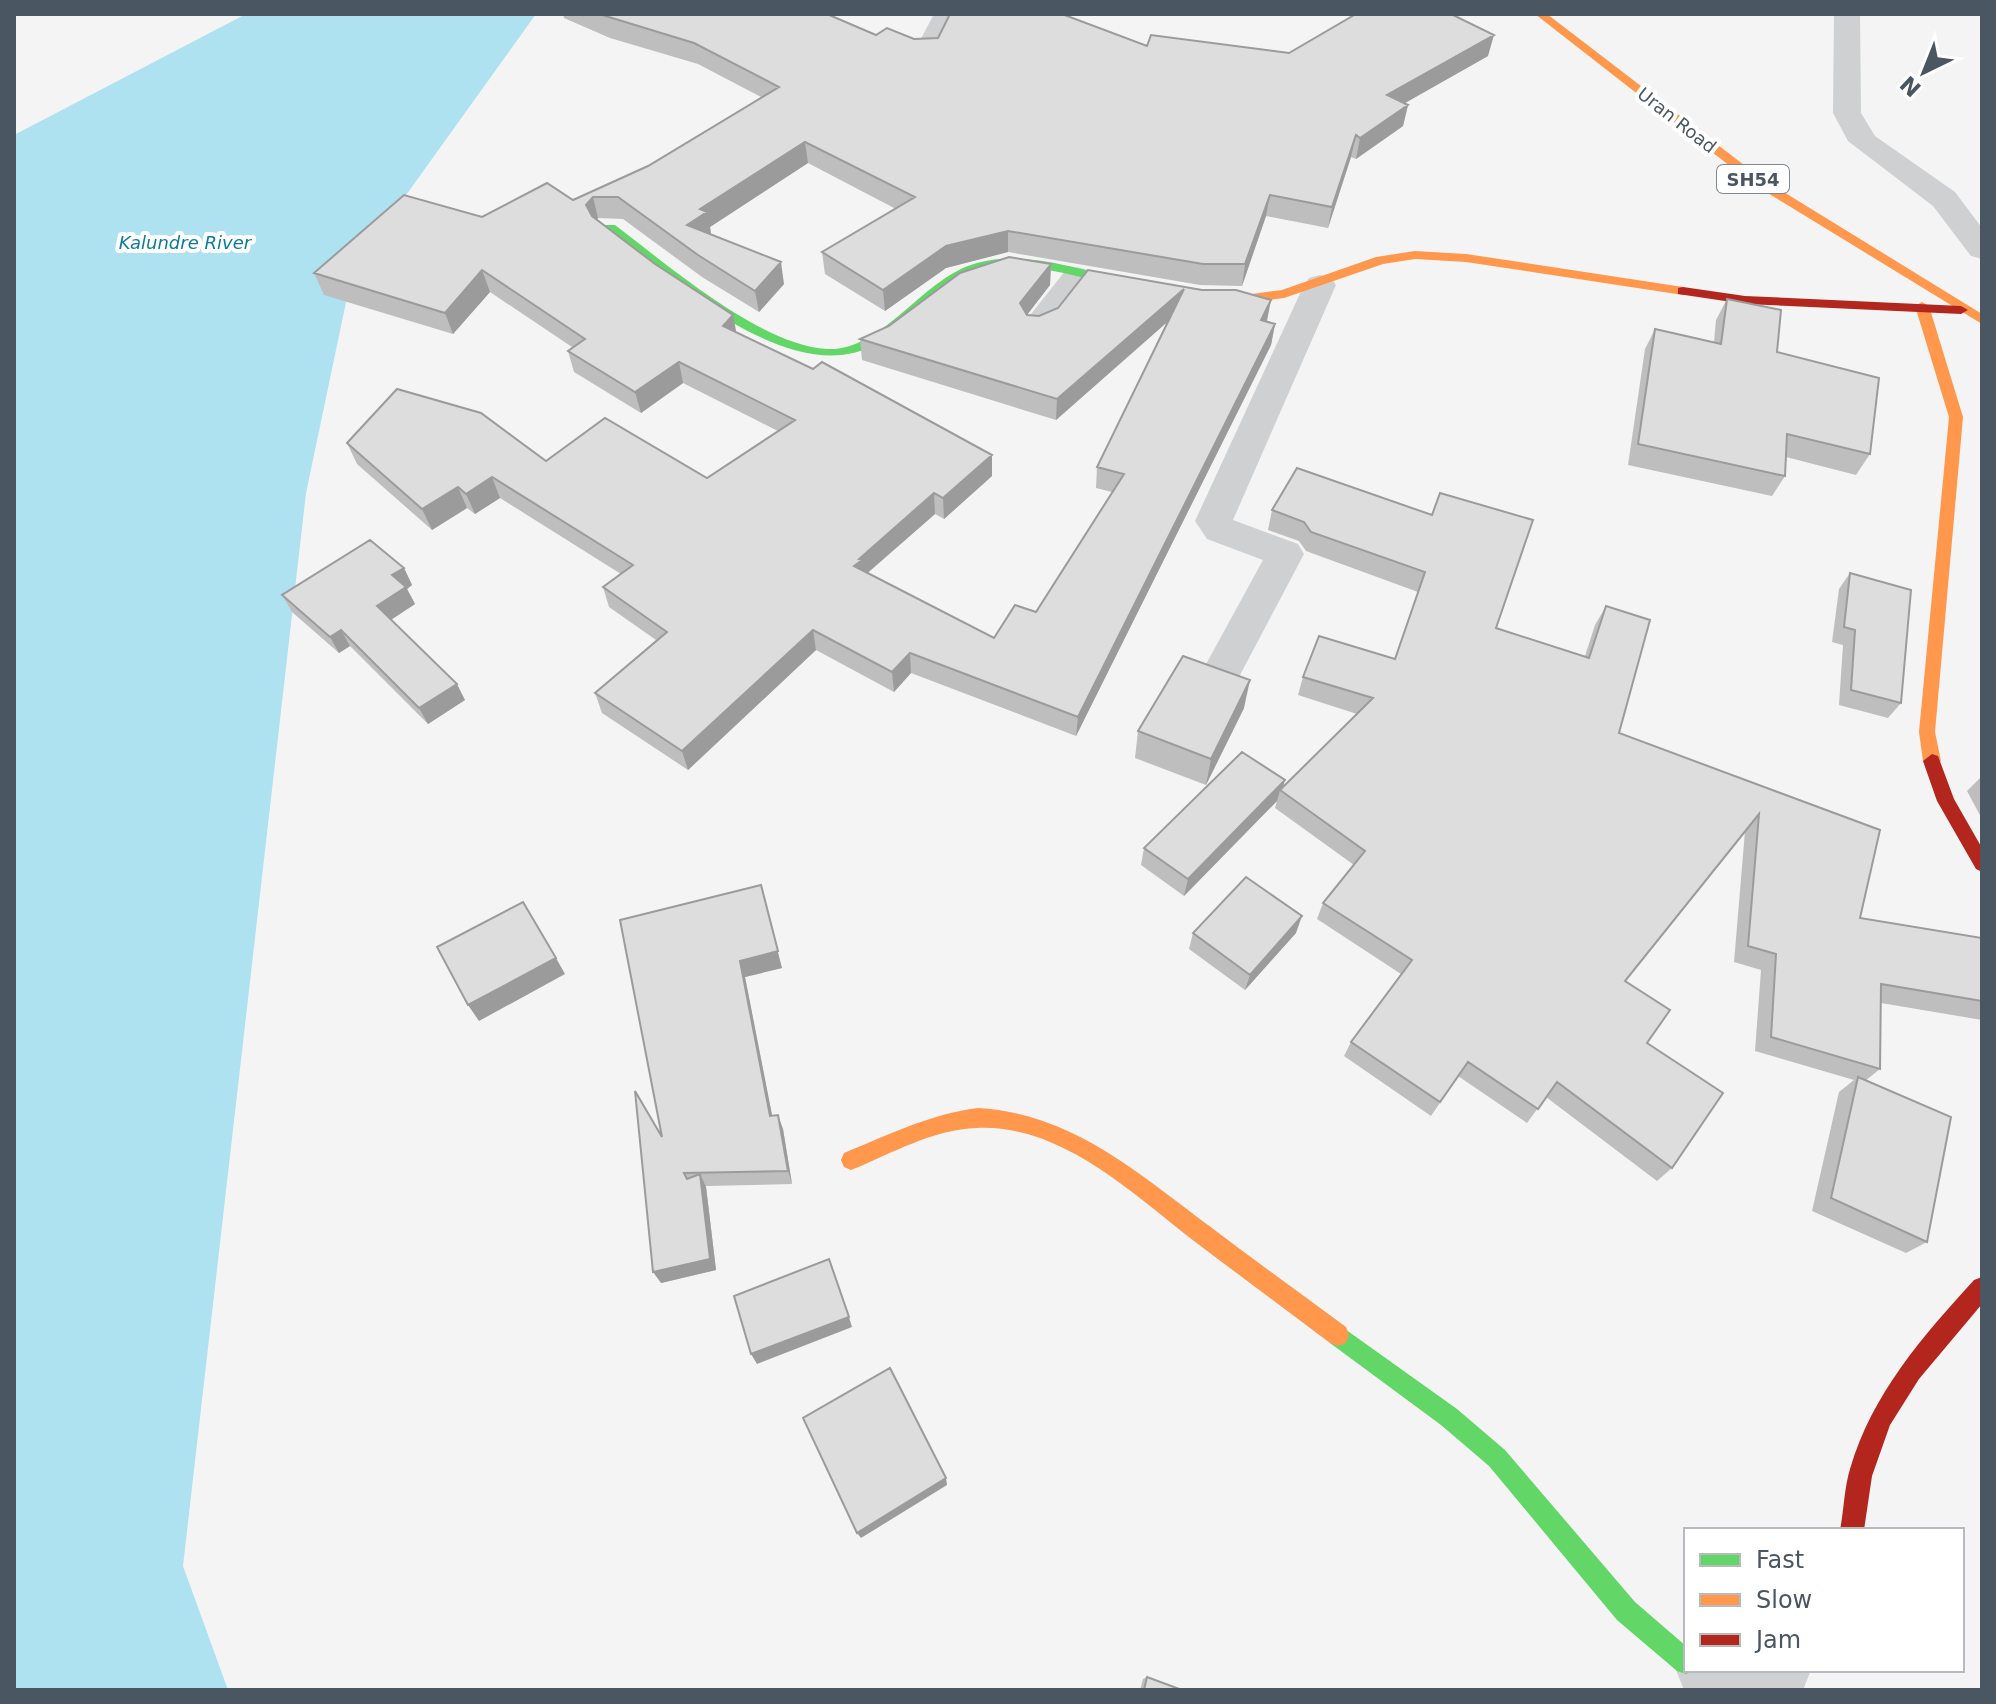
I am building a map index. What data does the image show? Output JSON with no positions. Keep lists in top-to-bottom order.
{
  "streets": {
    "street": ["Uran Road", "SH54"]
  },
  "water": ["Kalundre River"],
  "legend": ["Fast", "Slow", "Jam"],
  "north": "bottom left"
}
